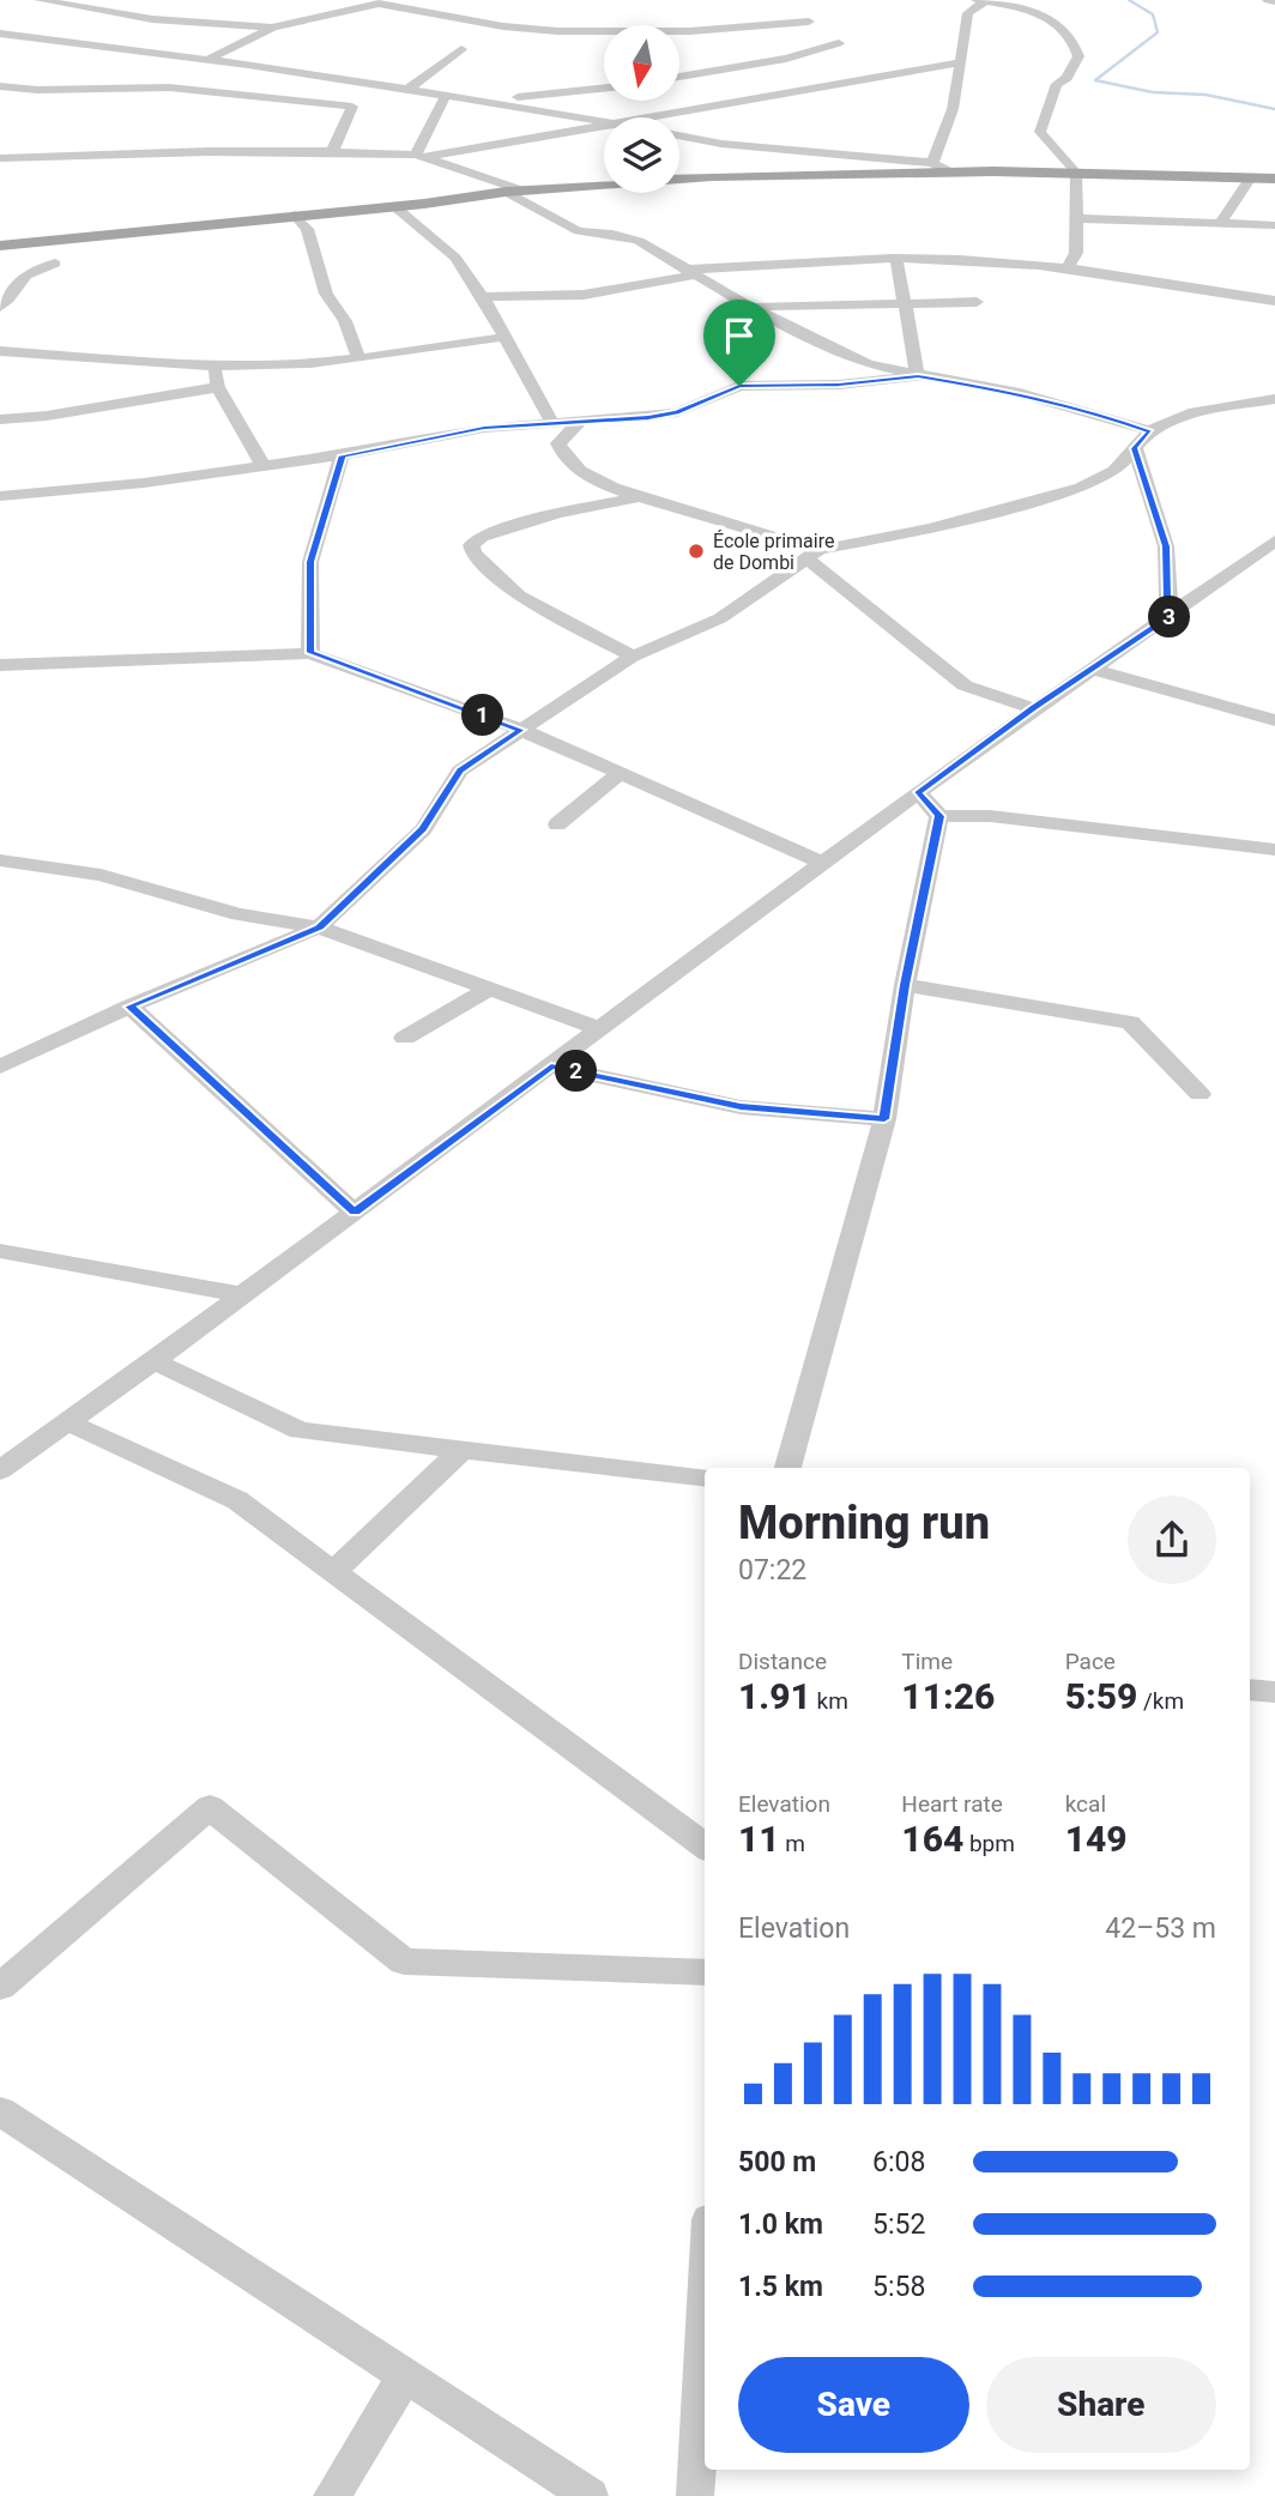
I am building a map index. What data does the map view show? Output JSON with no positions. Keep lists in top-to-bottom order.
{
  "places": ["École primaire de Dombi"],
  "north": "bottom",
  "page": {
    "pins": ["3", "1", "2"],
    "heading": ["Morning run", "07:22"],
    "stats": [
      ["Distance", "1.91 km"],
      ["Time", "11:26"],
      ["Pace", "5:59 /km"],
      ["Elevation", "11 m"],
      ["Heart rate", "164 bpm"],
      ["kcal", "149"]
    ],
    "chart": ["Elevation", "42–53 m"],
    "list": [
      {
        "name": "500 m",
        "note": "6:08"
      },
      {
        "name": "1.0 km",
        "note": "5:52"
      },
      {
        "name": "1.5 km",
        "note": "5:58"
      }
    ],
    "buttons": ["Save", "Share"]
  }
}
